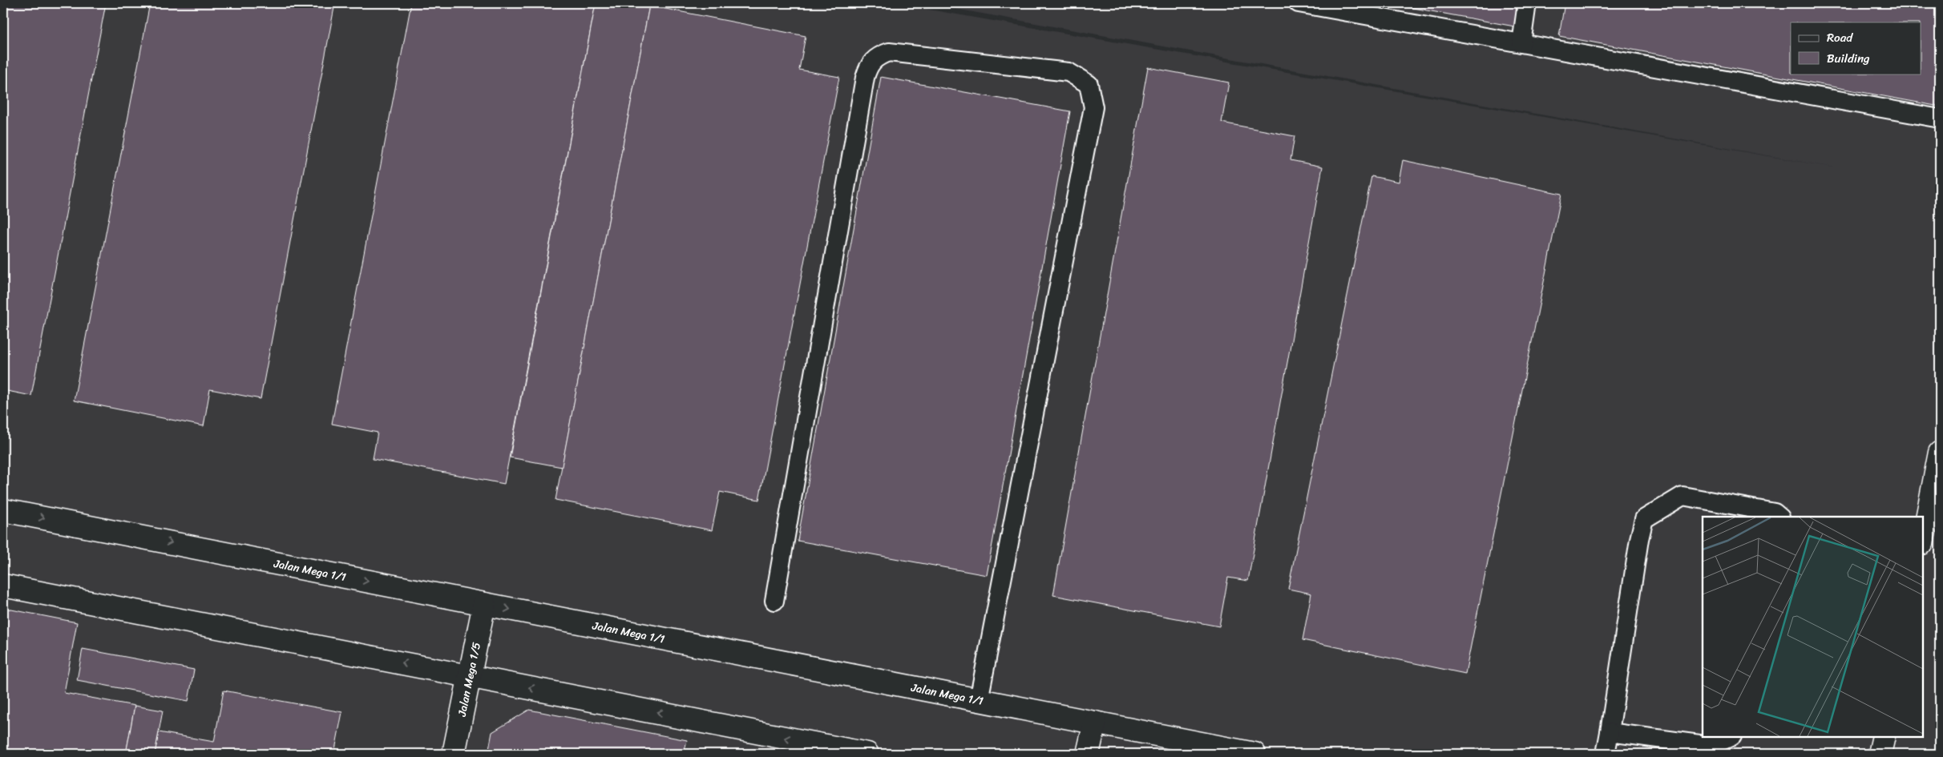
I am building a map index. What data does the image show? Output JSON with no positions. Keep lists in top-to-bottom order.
{
  "streets": {
    "street": ["Jalan Mega 1/1", "Jalan Mega 1/5"]
  },
  "crossings": [
    ["Jalan Mega 1/1", "Jalan Mega 1/5"]
  ],
  "legend": ["Road", "Building"]
}
